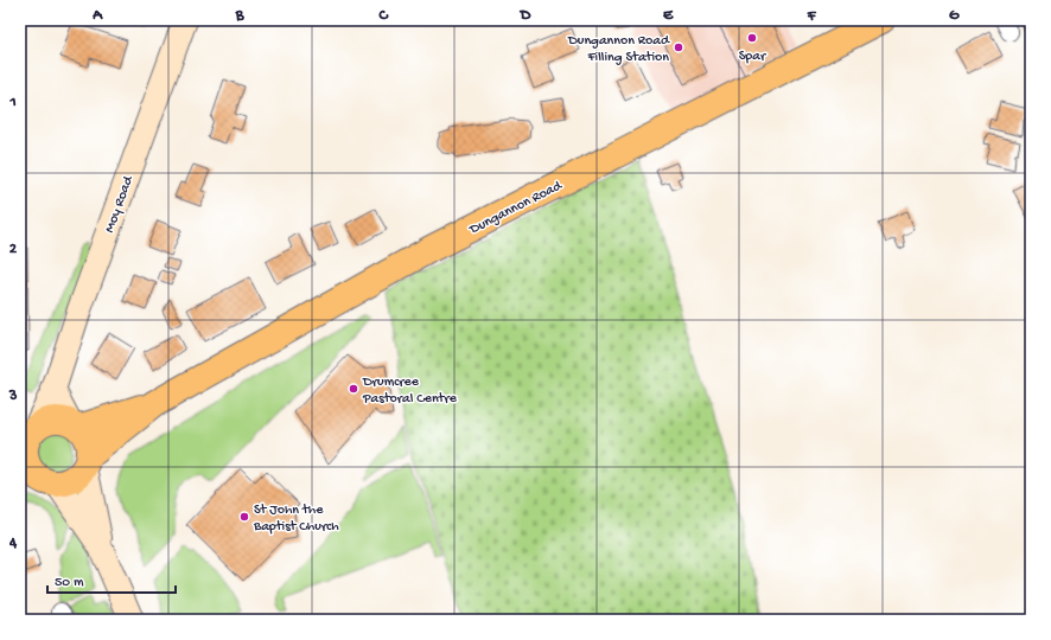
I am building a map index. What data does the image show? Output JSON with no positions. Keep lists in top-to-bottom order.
{
  "streets": {
    "main road": ["Moy Road", "Dungannon Road"]
  },
  "crossings": [
    ["Moy Road", "Dungannon Road"]
  ],
  "places": [
    "Spar",
    "Dungannon Road Filling Station",
    "Drumcree Pastoral Centre",
    "St John the Baptist Church"
  ],
  "scale_bar": "50 m",
  "grid": {
    "columns": [
      "A",
      "B",
      "C",
      "D",
      "E",
      "F",
      "G"
    ],
    "rows": [
      "1",
      "2",
      "3",
      "4"
    ]
  }
}
